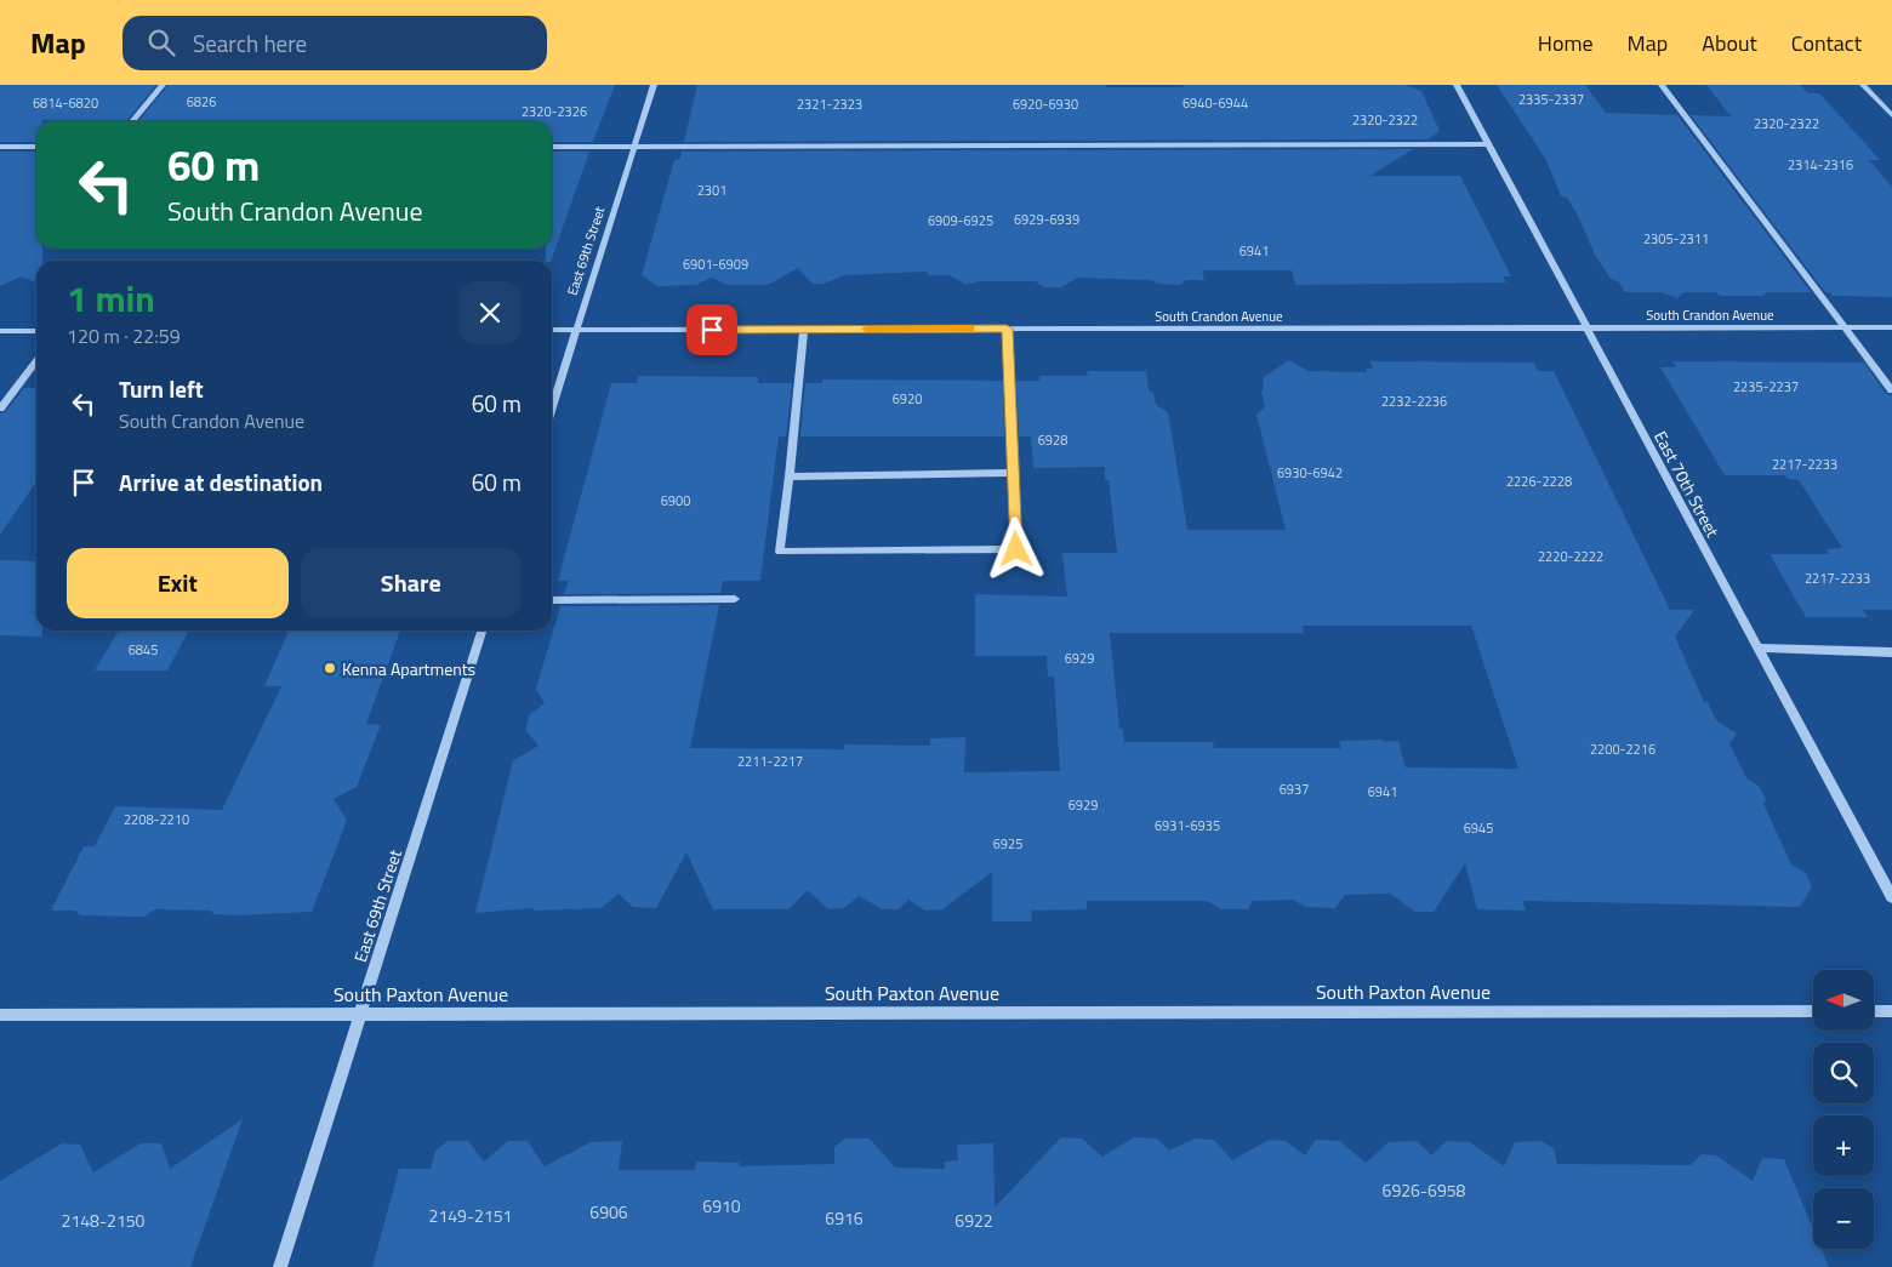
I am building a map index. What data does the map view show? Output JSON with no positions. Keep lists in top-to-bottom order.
{
  "streets": {
    "street": [
      "East 69th Street",
      "South Crandon Avenue",
      "East 70th Street",
      "South Paxton Avenue"
    ]
  },
  "crossings": [
    ["East 69th Street", "South Crandon Avenue"],
    ["East 69th Street", "South Paxton Avenue"],
    ["South Crandon Avenue", "East 70th Street"]
  ],
  "places": ["Kenna Apartments"],
  "house_numbers": [
    "2335-2337",
    "6826",
    "6814-6820",
    "6940-6944",
    "2321-2323",
    "6920-6930",
    "2320-2326",
    "2320-2322",
    "2320-2322",
    "2314-2316",
    "2301",
    "6929-6939",
    "6909-6925",
    "2305-2311",
    "6941",
    "6901-6909",
    "2235-2237",
    "6920",
    "2232-2236",
    "6928",
    "2217-2233",
    "6930-6942",
    "2226-2228",
    "6900",
    "2220-2222",
    "2217-2233",
    "6845",
    "6929",
    "2200-2216",
    "2211-2217",
    "6937",
    "6941",
    "6929",
    "2208-2210",
    "6931-6935",
    "6945",
    "6925",
    "6926-6958",
    "6910",
    "6906",
    "2149-2151",
    "6916",
    "2148-2150",
    "6922"
  ],
  "north": "left",
  "page": {
    "header": "Map",
    "search": "Search here",
    "nav": [
      "Home",
      "Map",
      "About",
      "Contact"
    ],
    "turn": ["60 m", "South Crandon Avenue"],
    "heading": ["1 min", "120 m · 22:59"],
    "list": [
      {
        "name": "Turn left",
        "note": "South Crandon Avenue",
        "value": "60 m"
      },
      {
        "name": "Arrive at destination",
        "value": "60 m"
      }
    ],
    "buttons": ["Exit", "Share"],
    "map_buttons": ["+", "−"]
  }
}
